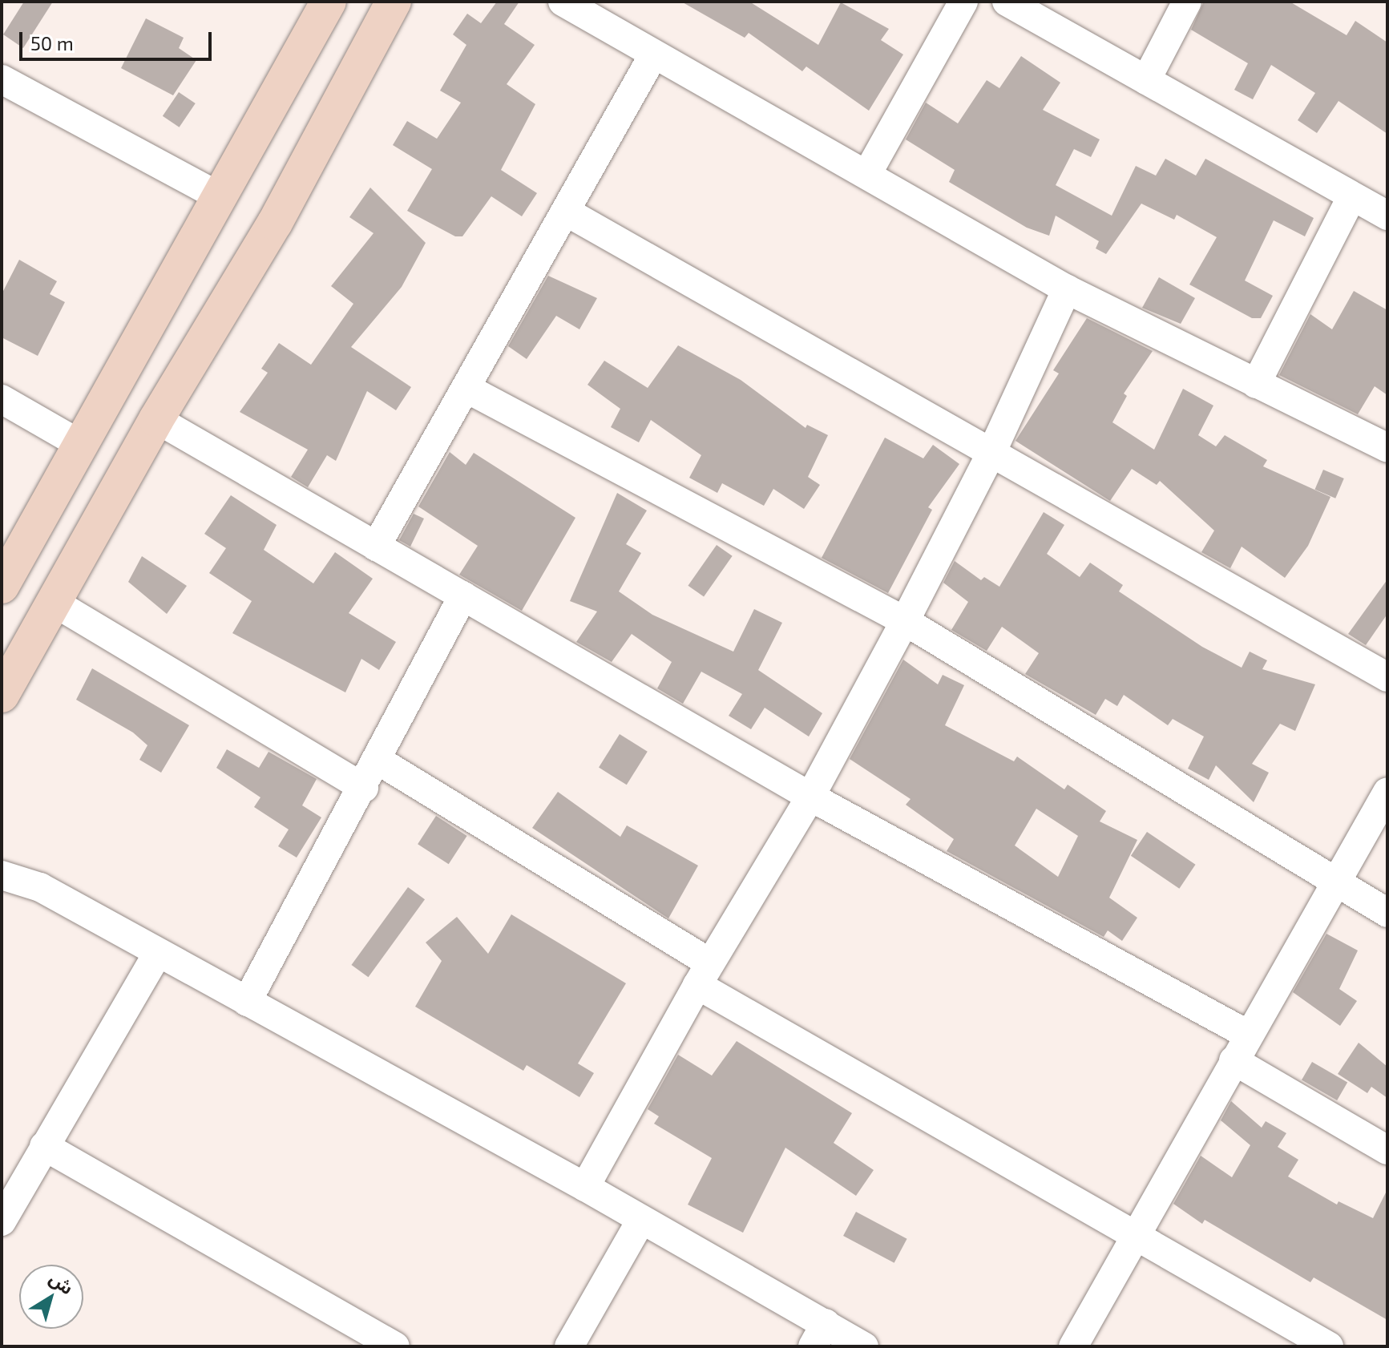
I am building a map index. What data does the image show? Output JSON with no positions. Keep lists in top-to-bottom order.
{
  "scale_bar": "50 m",
  "north": "top right"
}
